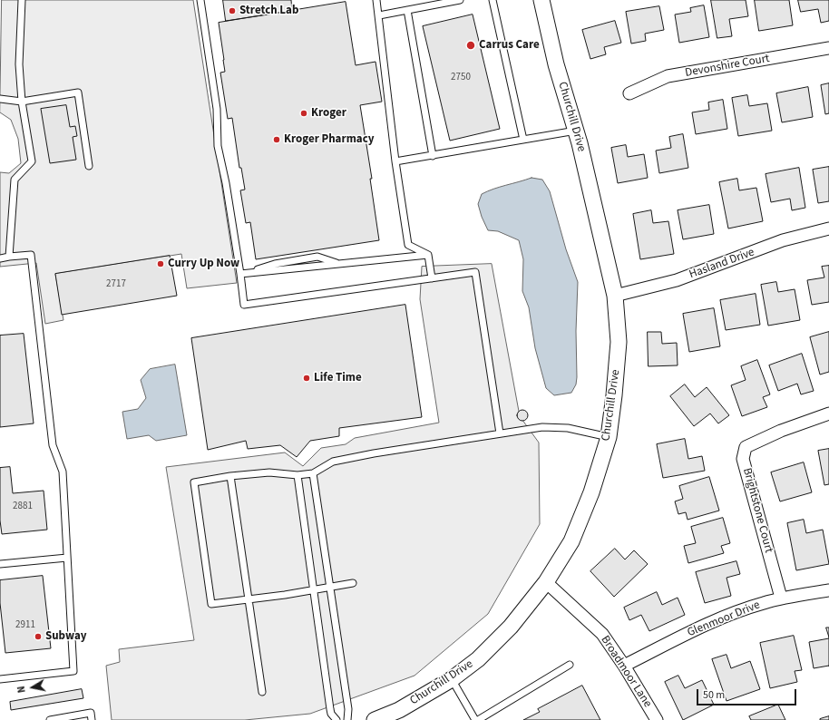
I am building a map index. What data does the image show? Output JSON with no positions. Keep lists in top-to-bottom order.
{
  "streets": {
    "street": [
      "Devonshire Court",
      "Churchill Drive",
      "Hasland Drive",
      "Brightstone Court",
      "Glenmoor Drive",
      "Broadmoor Lane"
    ]
  },
  "crossings": [
    ["Churchill Drive", "Hasland Drive"],
    ["Churchill Drive", "Broadmoor Lane"],
    ["Brightstone Court", "Glenmoor Drive"],
    ["Glenmoor Drive", "Broadmoor Lane"]
  ],
  "places": [
    "Stretch Lab",
    "Carrus Care",
    "Kroger",
    "Kroger Pharmacy",
    "Curry Up Now",
    "Life Time",
    "Subway"
  ],
  "house_numbers": [
    "2750",
    "2717",
    "2881",
    "2911"
  ],
  "scale_bar": "50 m",
  "north": "left"
}
